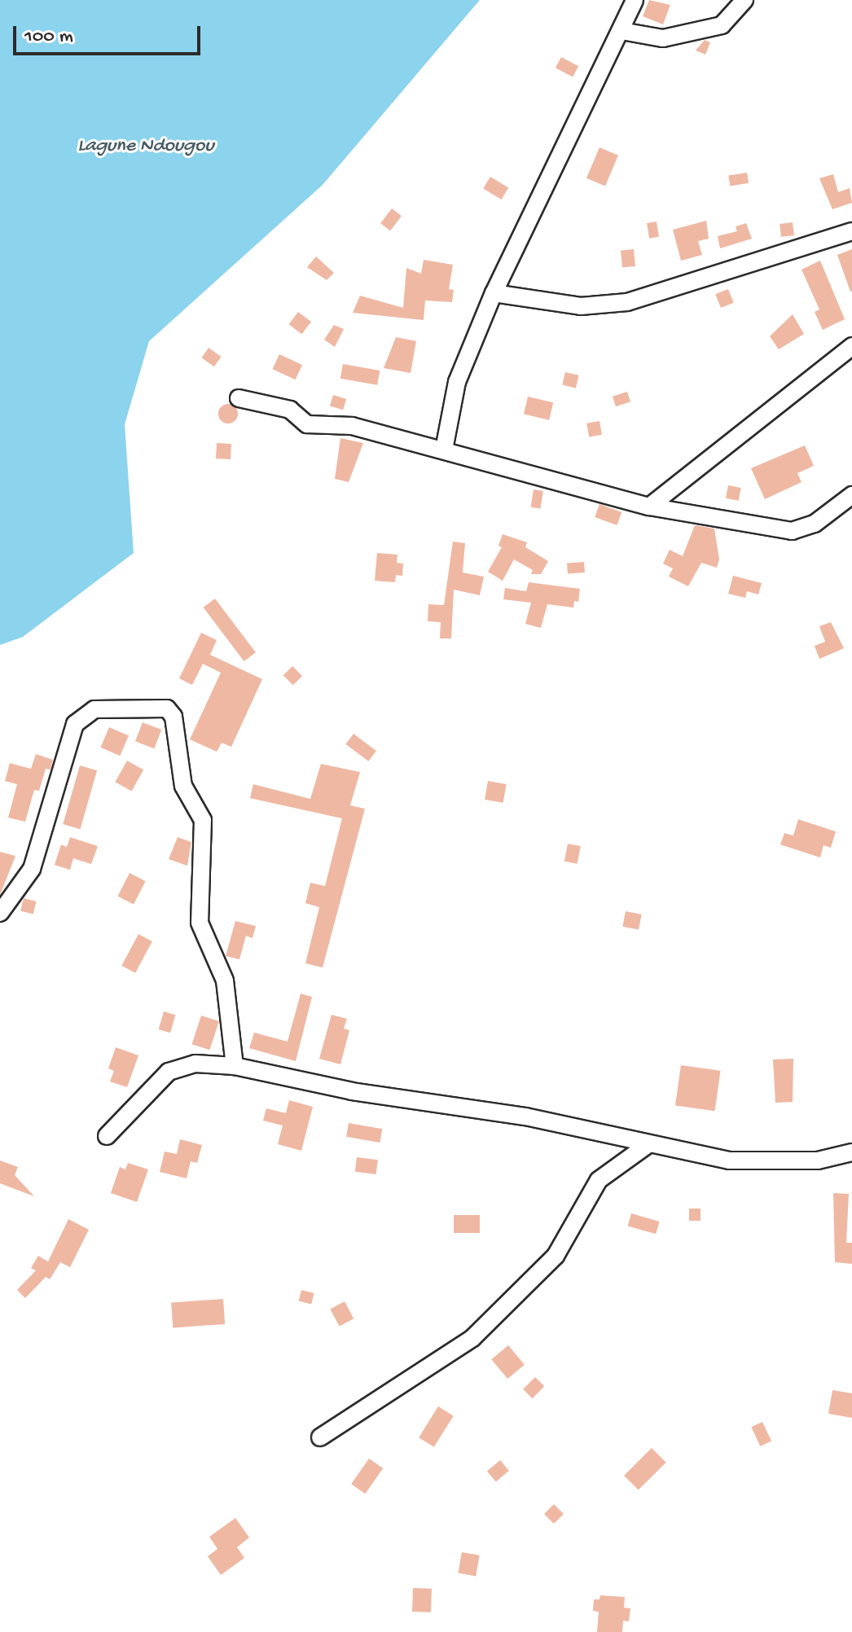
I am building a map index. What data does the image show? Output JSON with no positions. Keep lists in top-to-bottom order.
{
  "water": ["Lagune Ndougou"],
  "scale_bar": "100 m"
}
